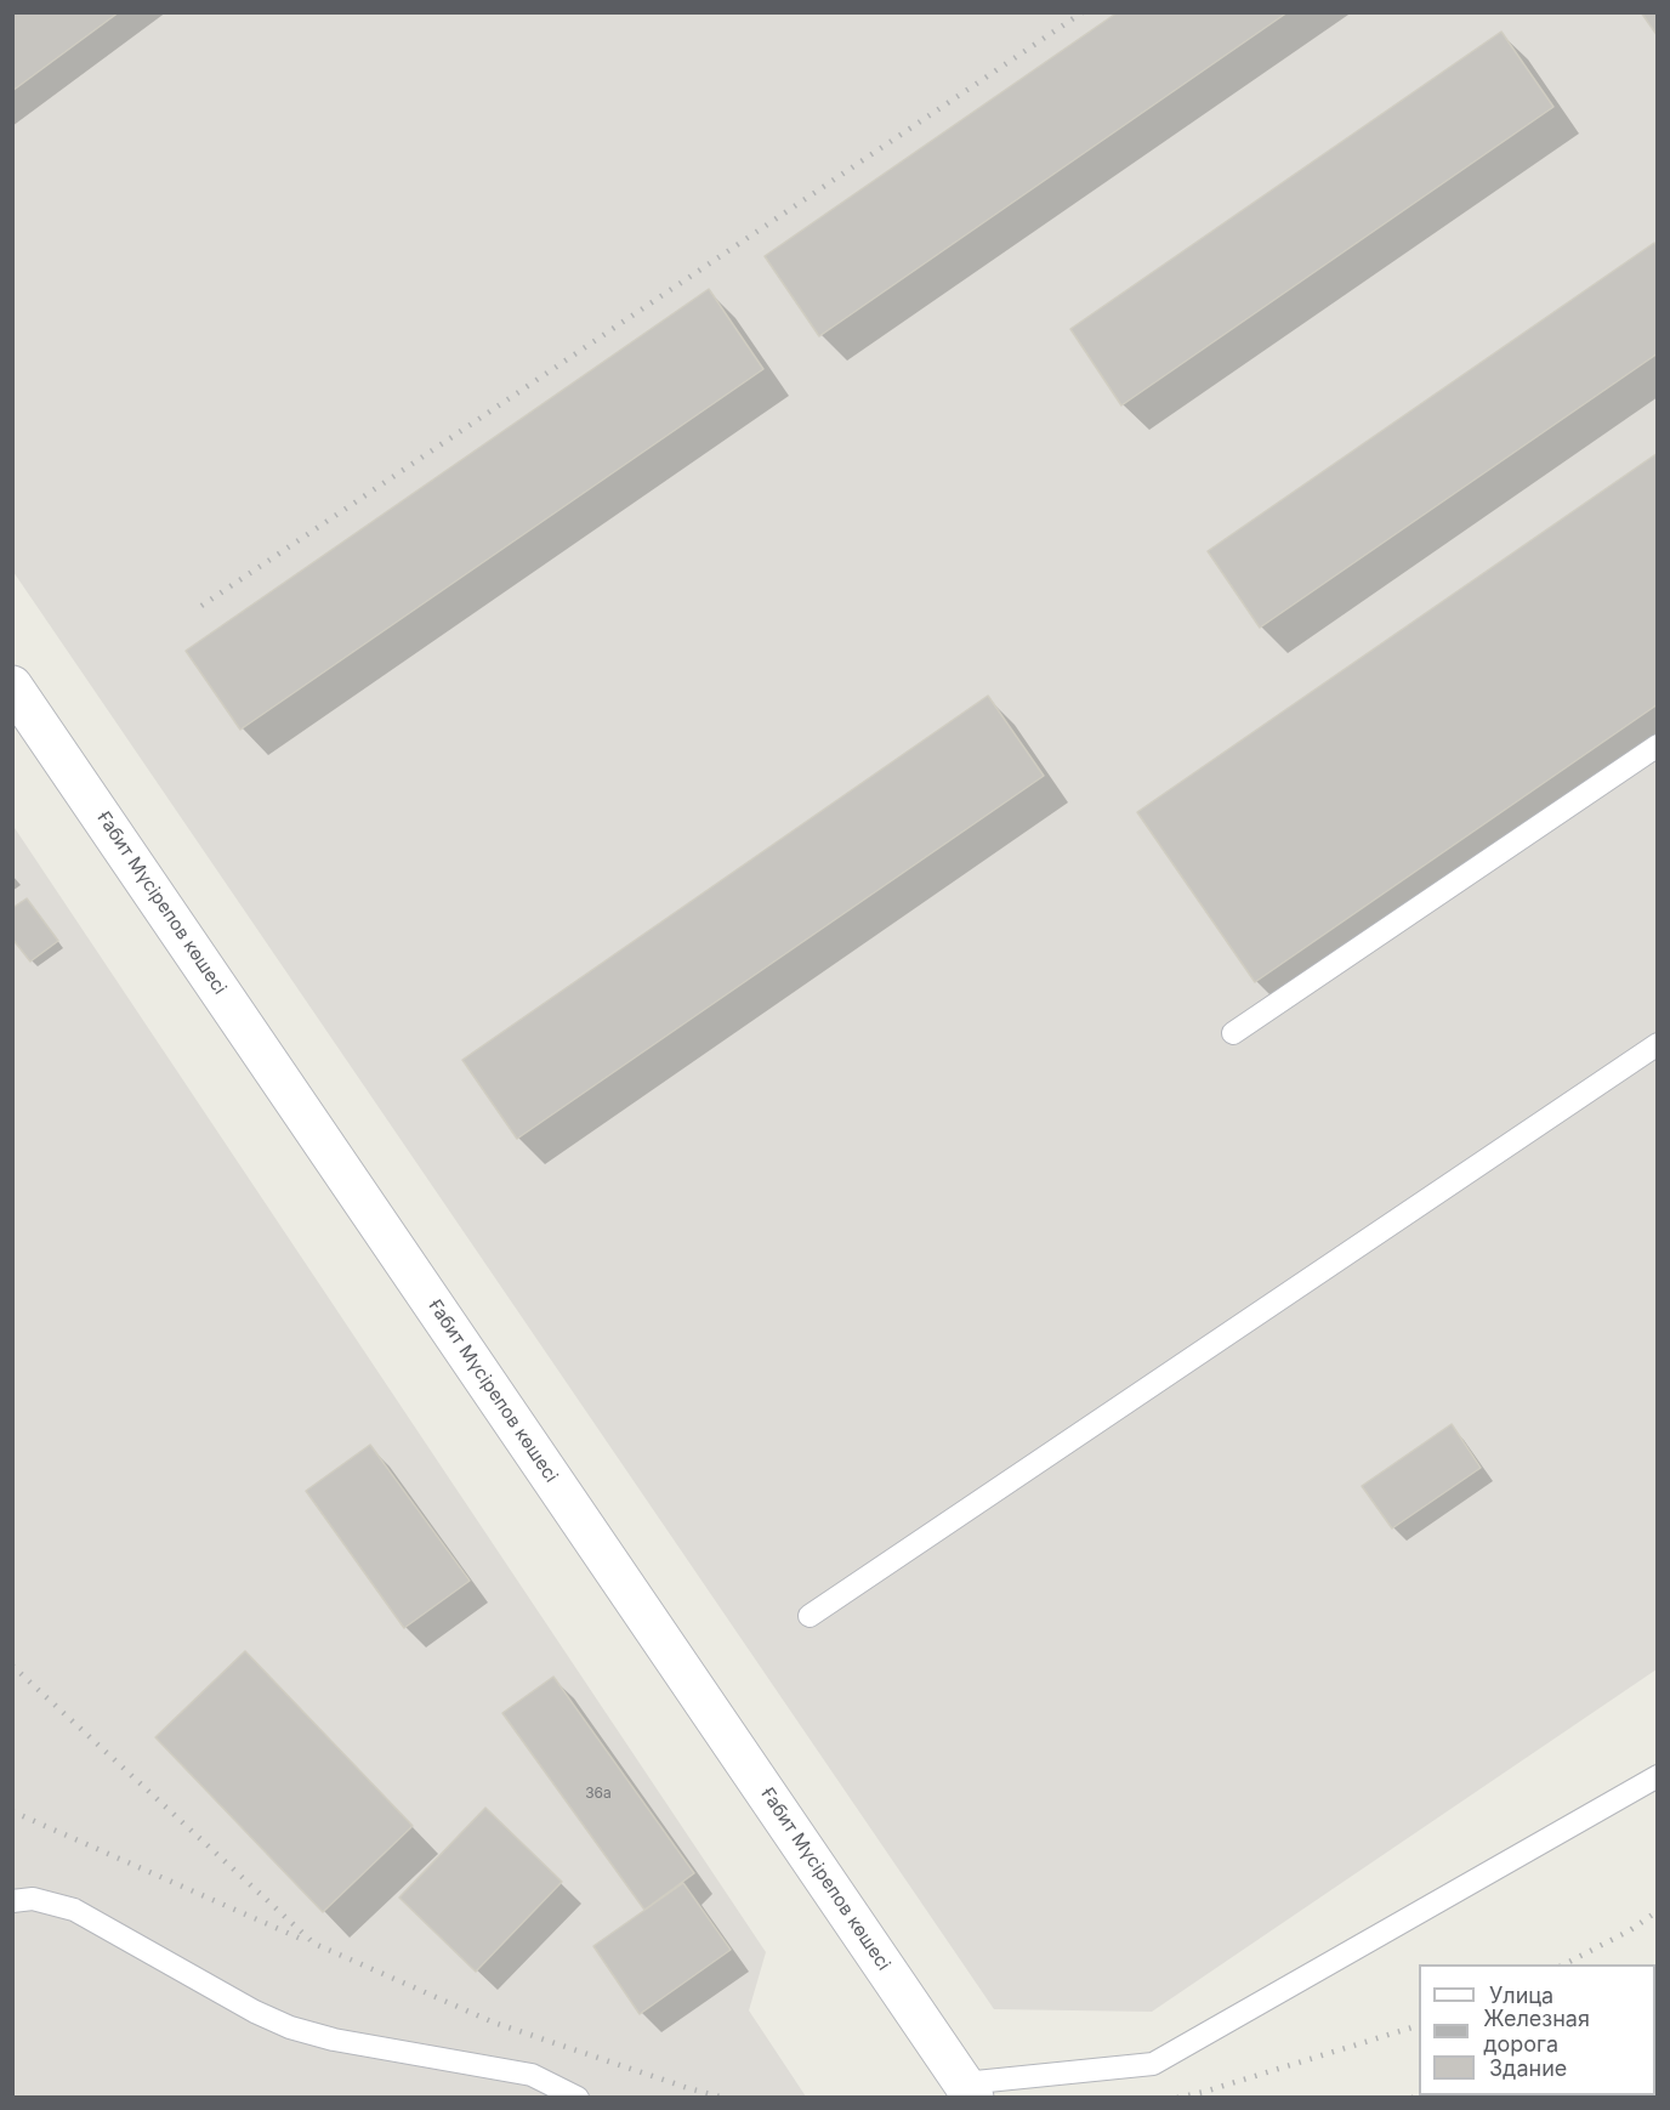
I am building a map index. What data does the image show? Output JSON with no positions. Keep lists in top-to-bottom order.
{
  "streets": {
    "main road": ["Ғабит Мүсірепов көшесі"]
  },
  "house_numbers": ["36а"],
  "legend": ["Улица", "Железная дорога", "Здание"]
}
